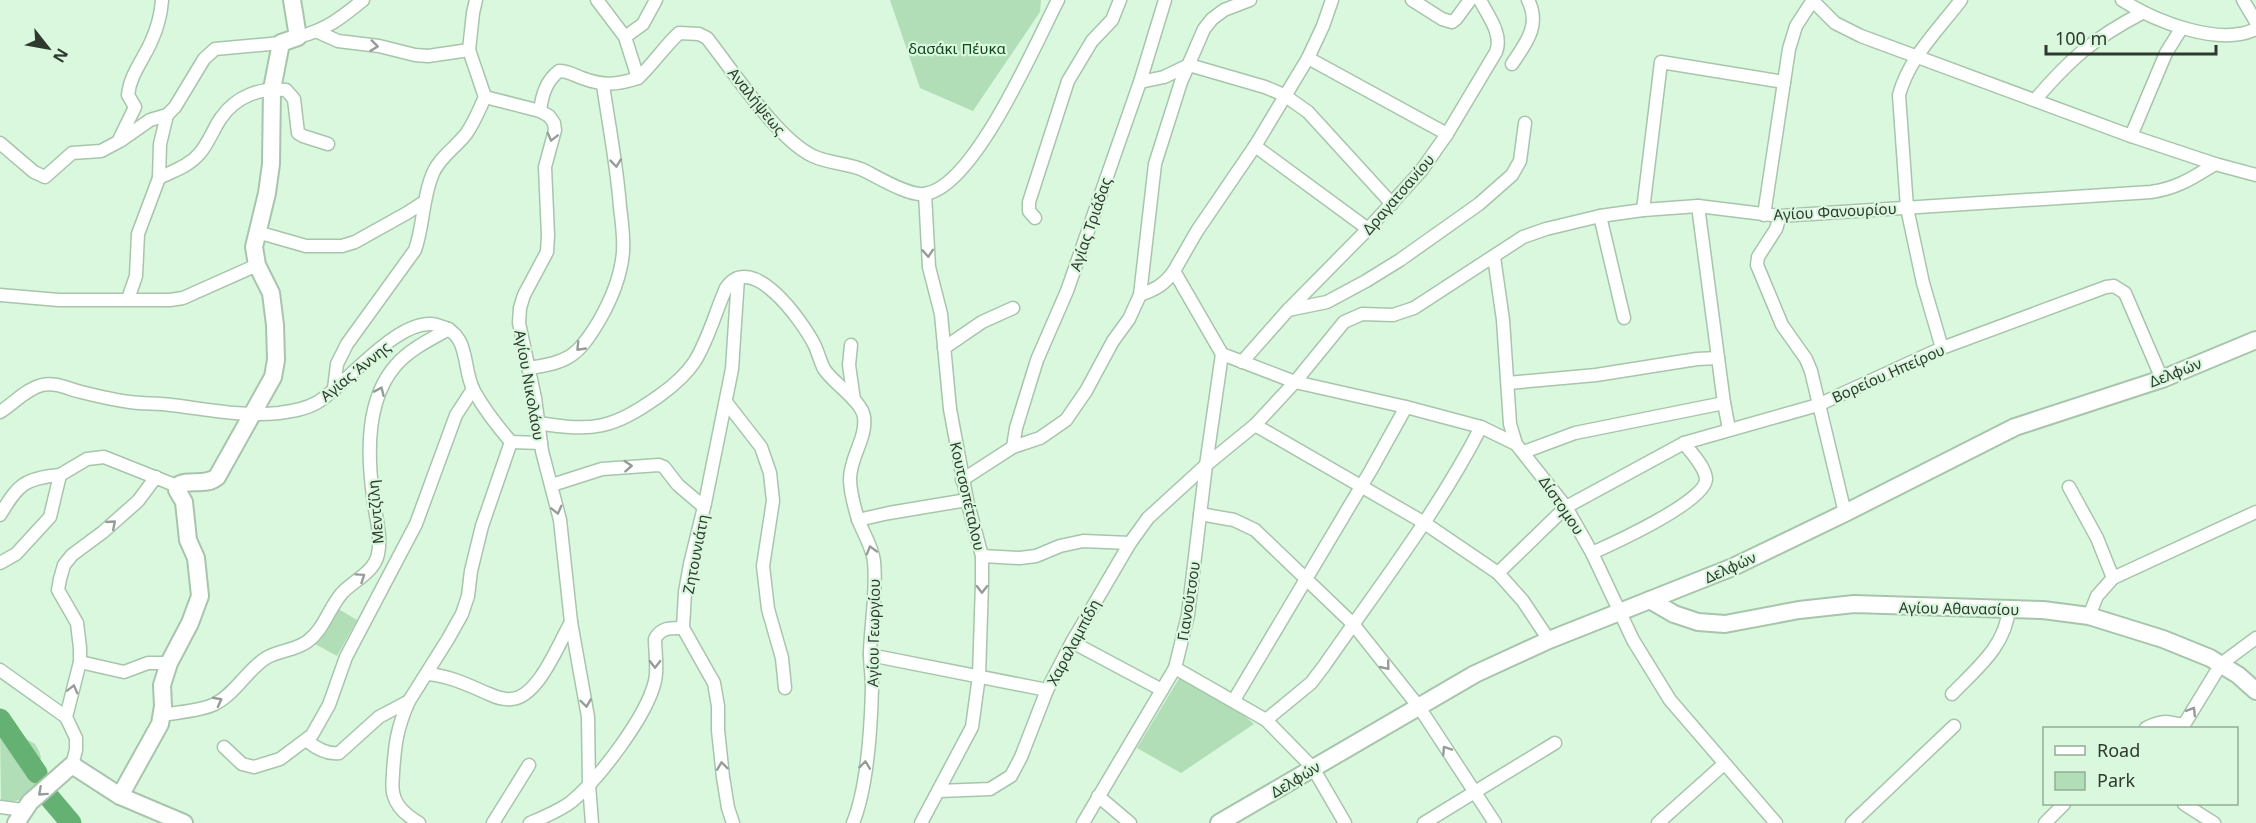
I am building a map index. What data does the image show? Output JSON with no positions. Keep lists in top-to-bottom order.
{
  "streets": {
    "main road": ["Δελφών", "Αγίου Αθανασίου"],
    "street": [
      "Αναλήψεως",
      "Δραγατσανίου",
      "Αγίου Φανουρίου",
      "Αγίας Τριάδας",
      "Αγίας Άννης",
      "Βορείου Ηπείρου",
      "Αγίου Νικολάου",
      "Κουτσοπέταλου",
      "Δίστομου",
      "Μεντζίλη",
      "Ζητουνιάτη",
      "Γιανούτσου",
      "Αγίου Γεωργίου",
      "Χαραλαμπίδη"
    ]
  },
  "crossings": [
    ["Αναλήψεως", "Κουτσοπέταλου"],
    ["Δραγατσανίου", "Δίστομου"],
    ["Αγίου Φανουρίου", "Δίστομου"],
    ["Αγίου Φανουρίου", "Γιανούτσου"],
    ["Αγίου Φανουρίου", "Χαραλαμπίδη"],
    ["Αγίας Άννης", "Μεντζίλη"],
    ["Δελφών", "Βορείου Ηπείρου"],
    ["Δελφών", "Δίστομου"],
    ["Δελφών", "Αγίου Αθανασίου"],
    ["Βορείου Ηπείρου", "Δίστομου"],
    ["Κουτσοπέταλου", "Χαραλαμπίδη"],
    ["Δίστομου", "Γιανούτσου"],
    ["Γιανούτσου", "Χαραλαμπίδη"]
  ],
  "one_way": ["Κουτσοπέταλου", "Αγίου Γεωργίου"],
  "parks": ["δασάκι Πέυκα"],
  "legend": ["Road", "Park"],
  "scale_bar": "100 m",
  "north": "bottom right"
}
